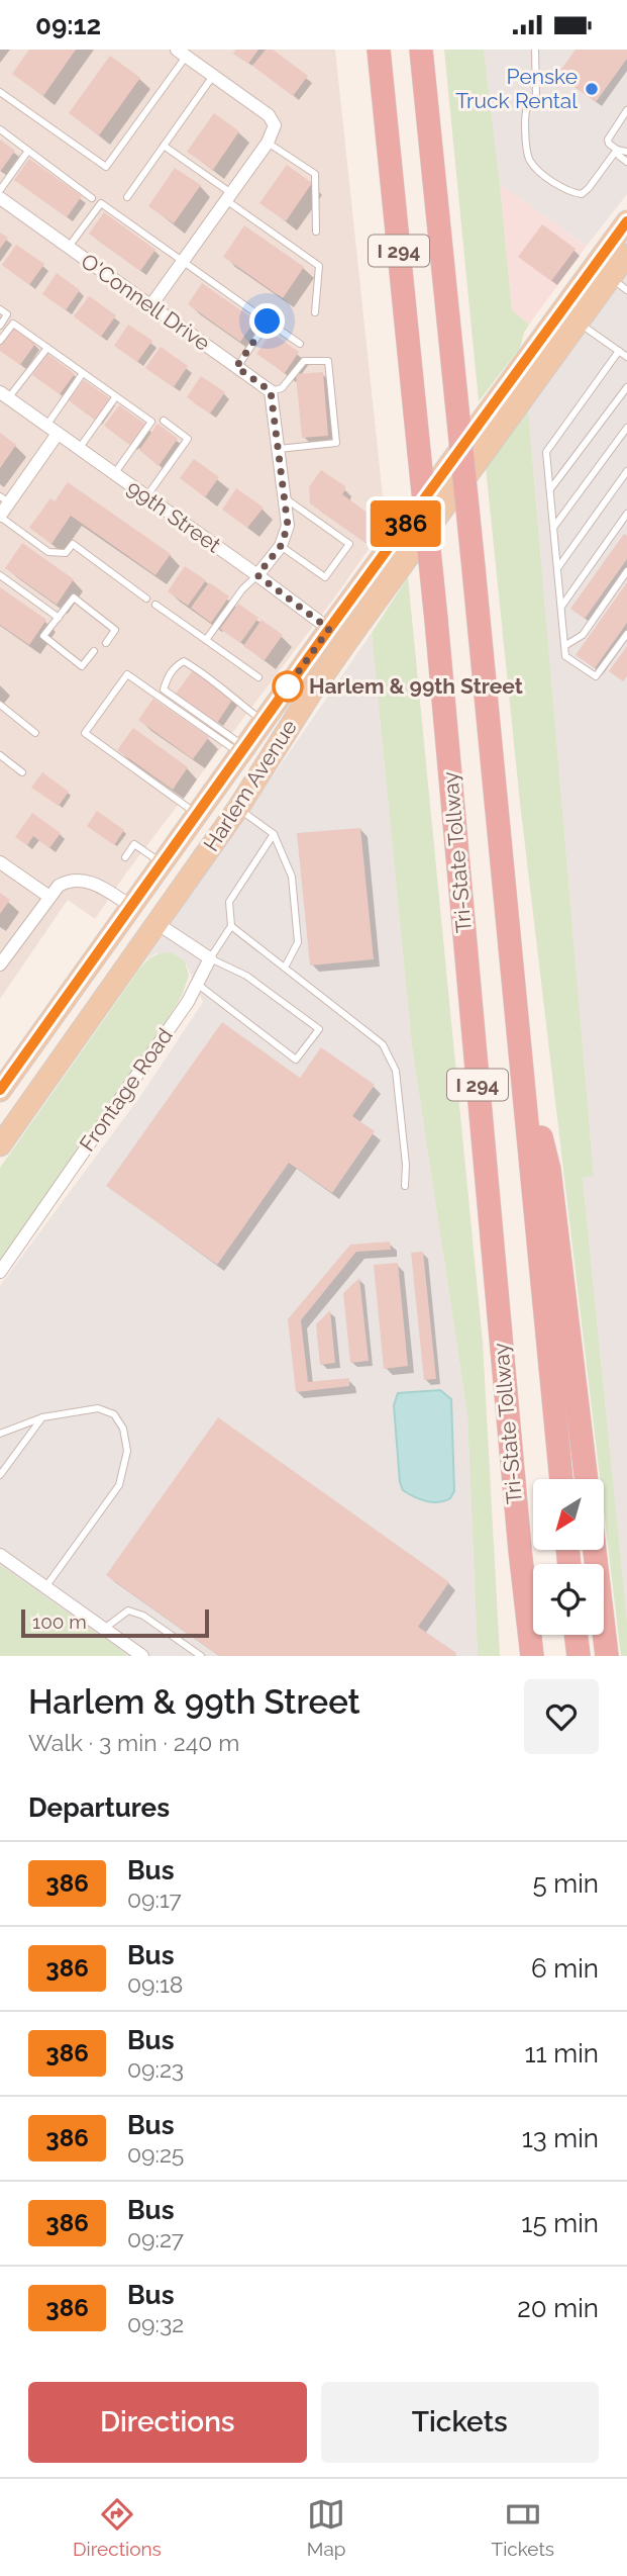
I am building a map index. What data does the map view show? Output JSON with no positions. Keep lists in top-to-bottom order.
{
  "streets": {
    "highway": ["I 294", "Tri-State Tollway"],
    "main road": ["99th Street", "Harlem Avenue"],
    "street": ["O'Connell Drive", "Frontage Road"]
  },
  "crossings": [
    ["99th Street", "Harlem Avenue"]
  ],
  "places": ["Penske Truck Rental", "Harlem & 99th Street"],
  "lines": ["bus line 386"],
  "scale_bar": "100 m",
  "north": "bottom left",
  "page": {
    "status": "09:12",
    "on_map": "386",
    "scale": "100 m",
    "heading": [
      ["Harlem & 99th Street", "Walk · 3 min · 240 m"],
      "Departures"
    ],
    "list": [
      {
        "mark": "386",
        "name": "Bus",
        "note": "09:17",
        "value": "5 min"
      },
      {
        "mark": "386",
        "name": "Bus",
        "note": "09:18",
        "value": "6 min"
      },
      {
        "mark": "386",
        "name": "Bus",
        "note": "09:23",
        "value": "11 min"
      },
      {
        "mark": "386",
        "name": "Bus",
        "note": "09:25",
        "value": "13 min"
      },
      {
        "mark": "386",
        "name": "Bus",
        "note": "09:27",
        "value": "15 min"
      },
      {
        "mark": "386",
        "name": "Bus",
        "note": "09:32",
        "value": "20 min"
      }
    ],
    "buttons": ["Directions", "Tickets"],
    "tabs": ["Directions", "Map", "Tickets"]
  }
}
